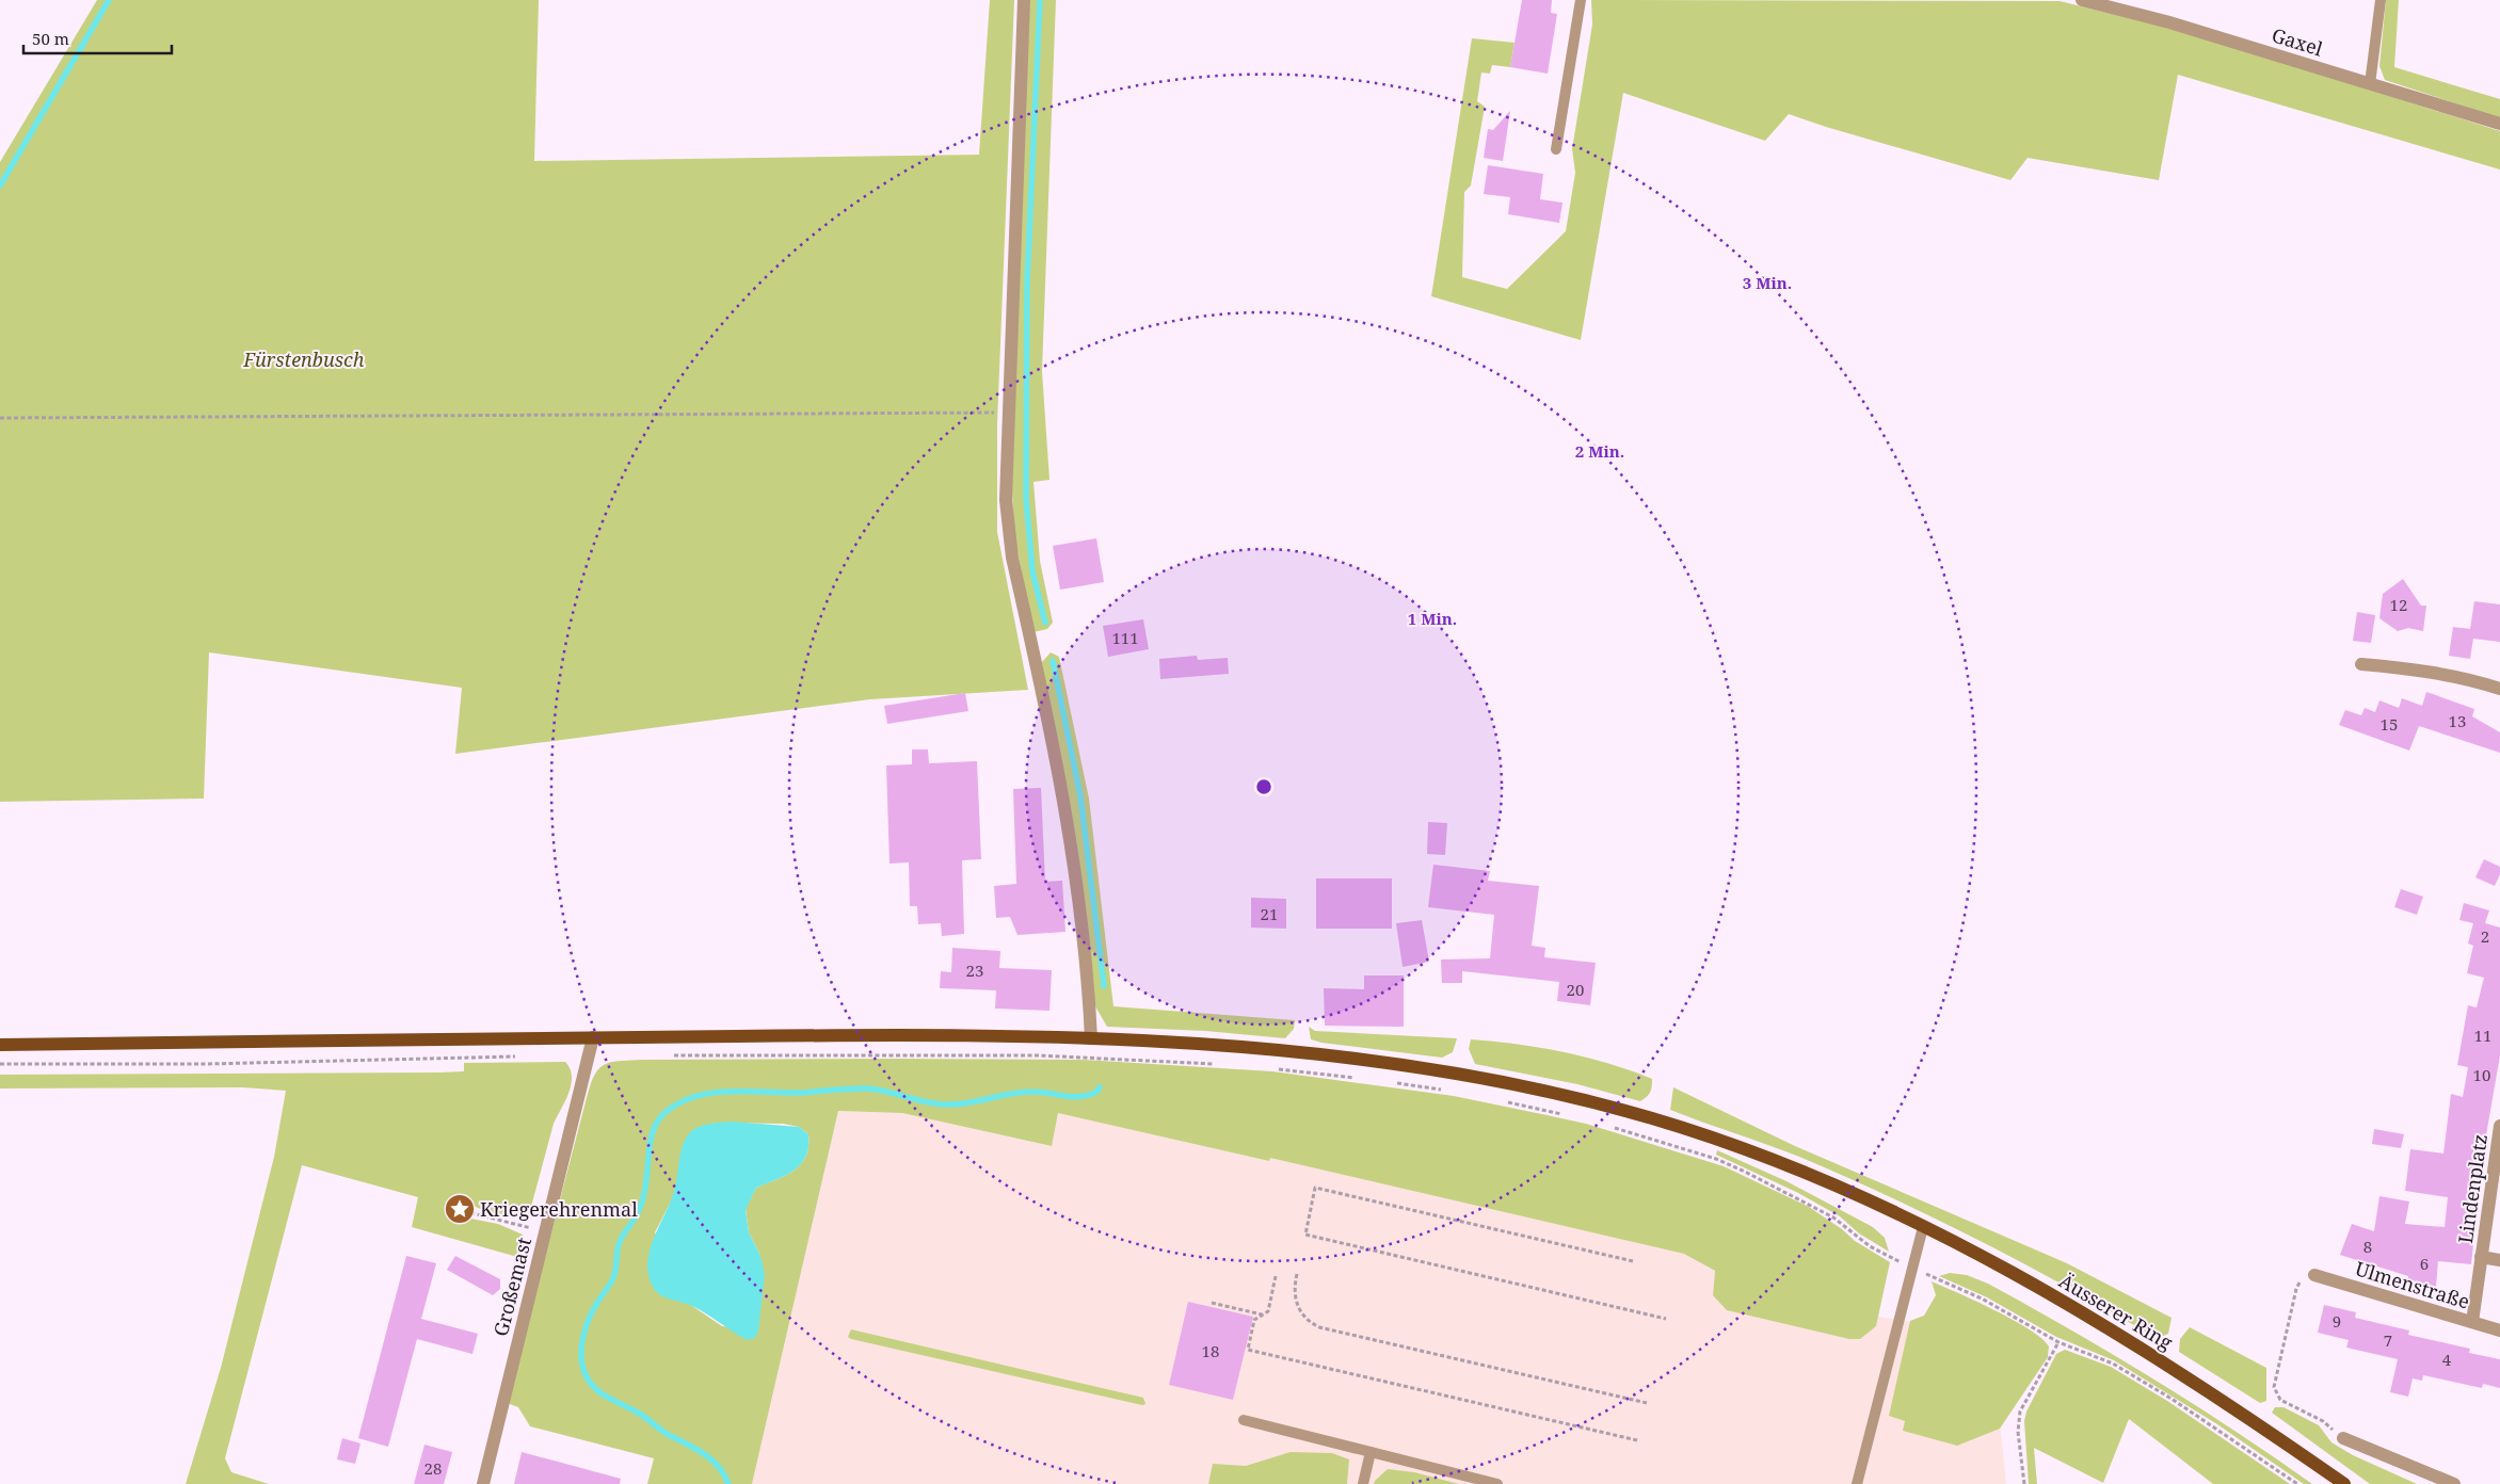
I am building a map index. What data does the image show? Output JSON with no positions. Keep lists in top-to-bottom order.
{
  "streets": {
    "main road": ["Äusserer Ring"],
    "street": [
      "Gaxel",
      "Lindenplatz",
      "Ulmenstraße",
      "Großemast"
    ]
  },
  "crossings": [
    ["Lindenplatz", "Ulmenstraße"],
    ["Großemast", "Äusserer Ring"]
  ],
  "parks": ["Fürstenbusch"],
  "places": {
    "place": ["Kriegerehrenmal"]
  },
  "house_numbers": [
    "12",
    "111",
    "13",
    "15",
    "21",
    "2",
    "23",
    "20",
    "11",
    "10",
    "8",
    "6",
    "9",
    "7",
    "18",
    "4",
    "28"
  ],
  "scale_bar": "50 m",
  "rings": ["3 Min.", "2 Min.", "1 Min."]
}
